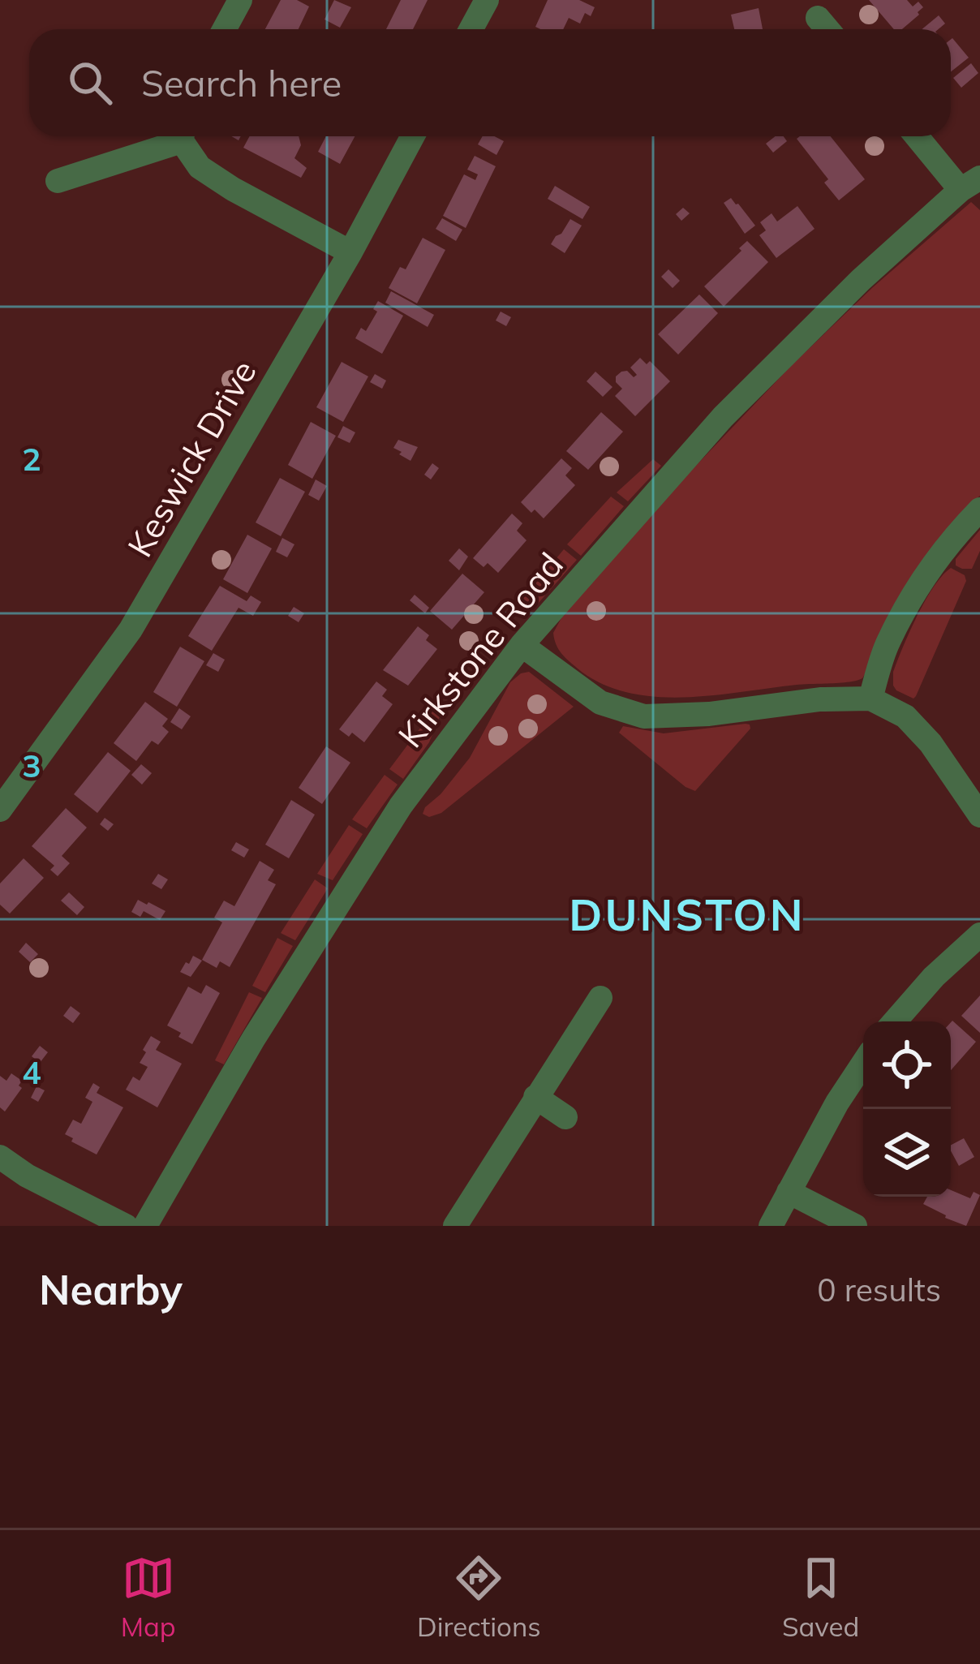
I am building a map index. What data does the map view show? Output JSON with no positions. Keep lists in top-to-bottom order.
{
  "streets": {
    "street": ["Keswick Drive", "Kirkstone Road"]
  },
  "districts": ["DUNSTON"],
  "page": {
    "search": "Search here",
    "heading": ["Nearby", "0 results"],
    "nav": ["Map", "Directions", "Saved"]
  },
  "grid": {
    "rows": ["2", "3", "4"]
  }
}
